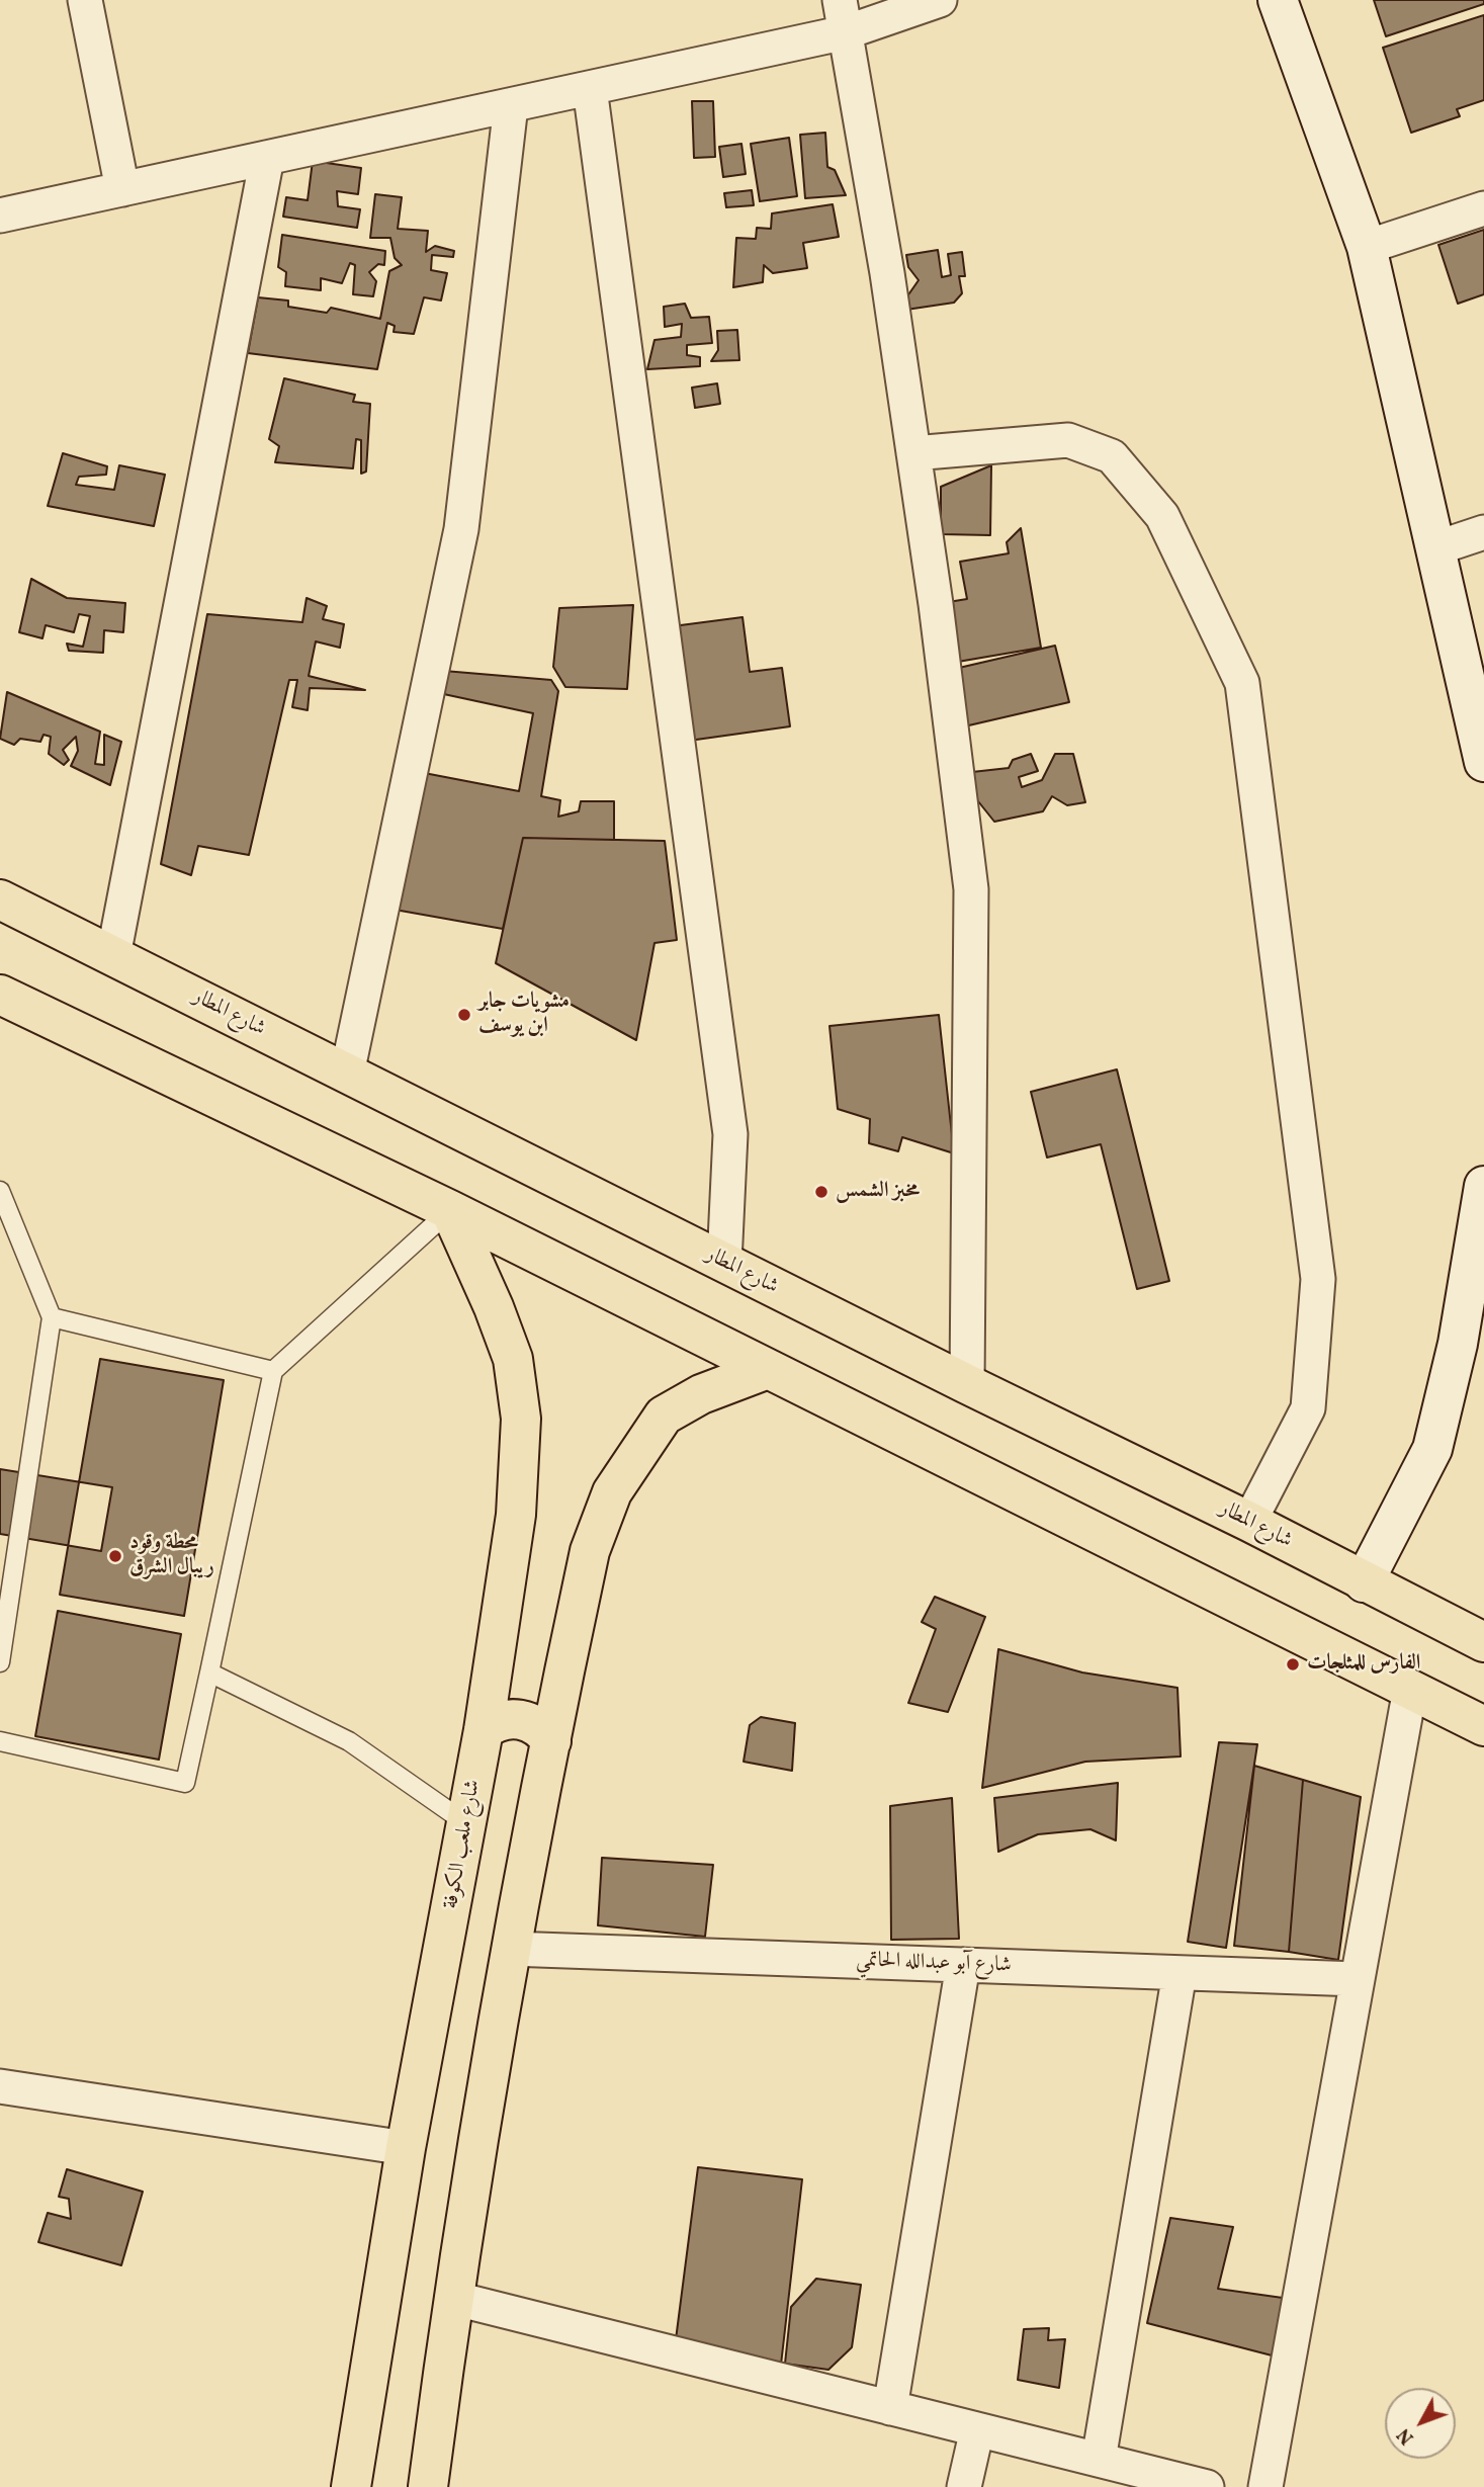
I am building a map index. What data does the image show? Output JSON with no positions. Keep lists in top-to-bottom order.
{
  "streets": {
    "main road": ["شارع المطار", "شارع ملعب الكوفة"],
    "street": ["شارع آبو عبدالله الحاتمي"]
  },
  "places": [
    "مشويات جابر ابن يوسف",
    "مخبز الشمس",
    "محطة وقود ريبال الشرق",
    "الفارس للمثلجات"
  ],
  "north": "bottom left"
}
